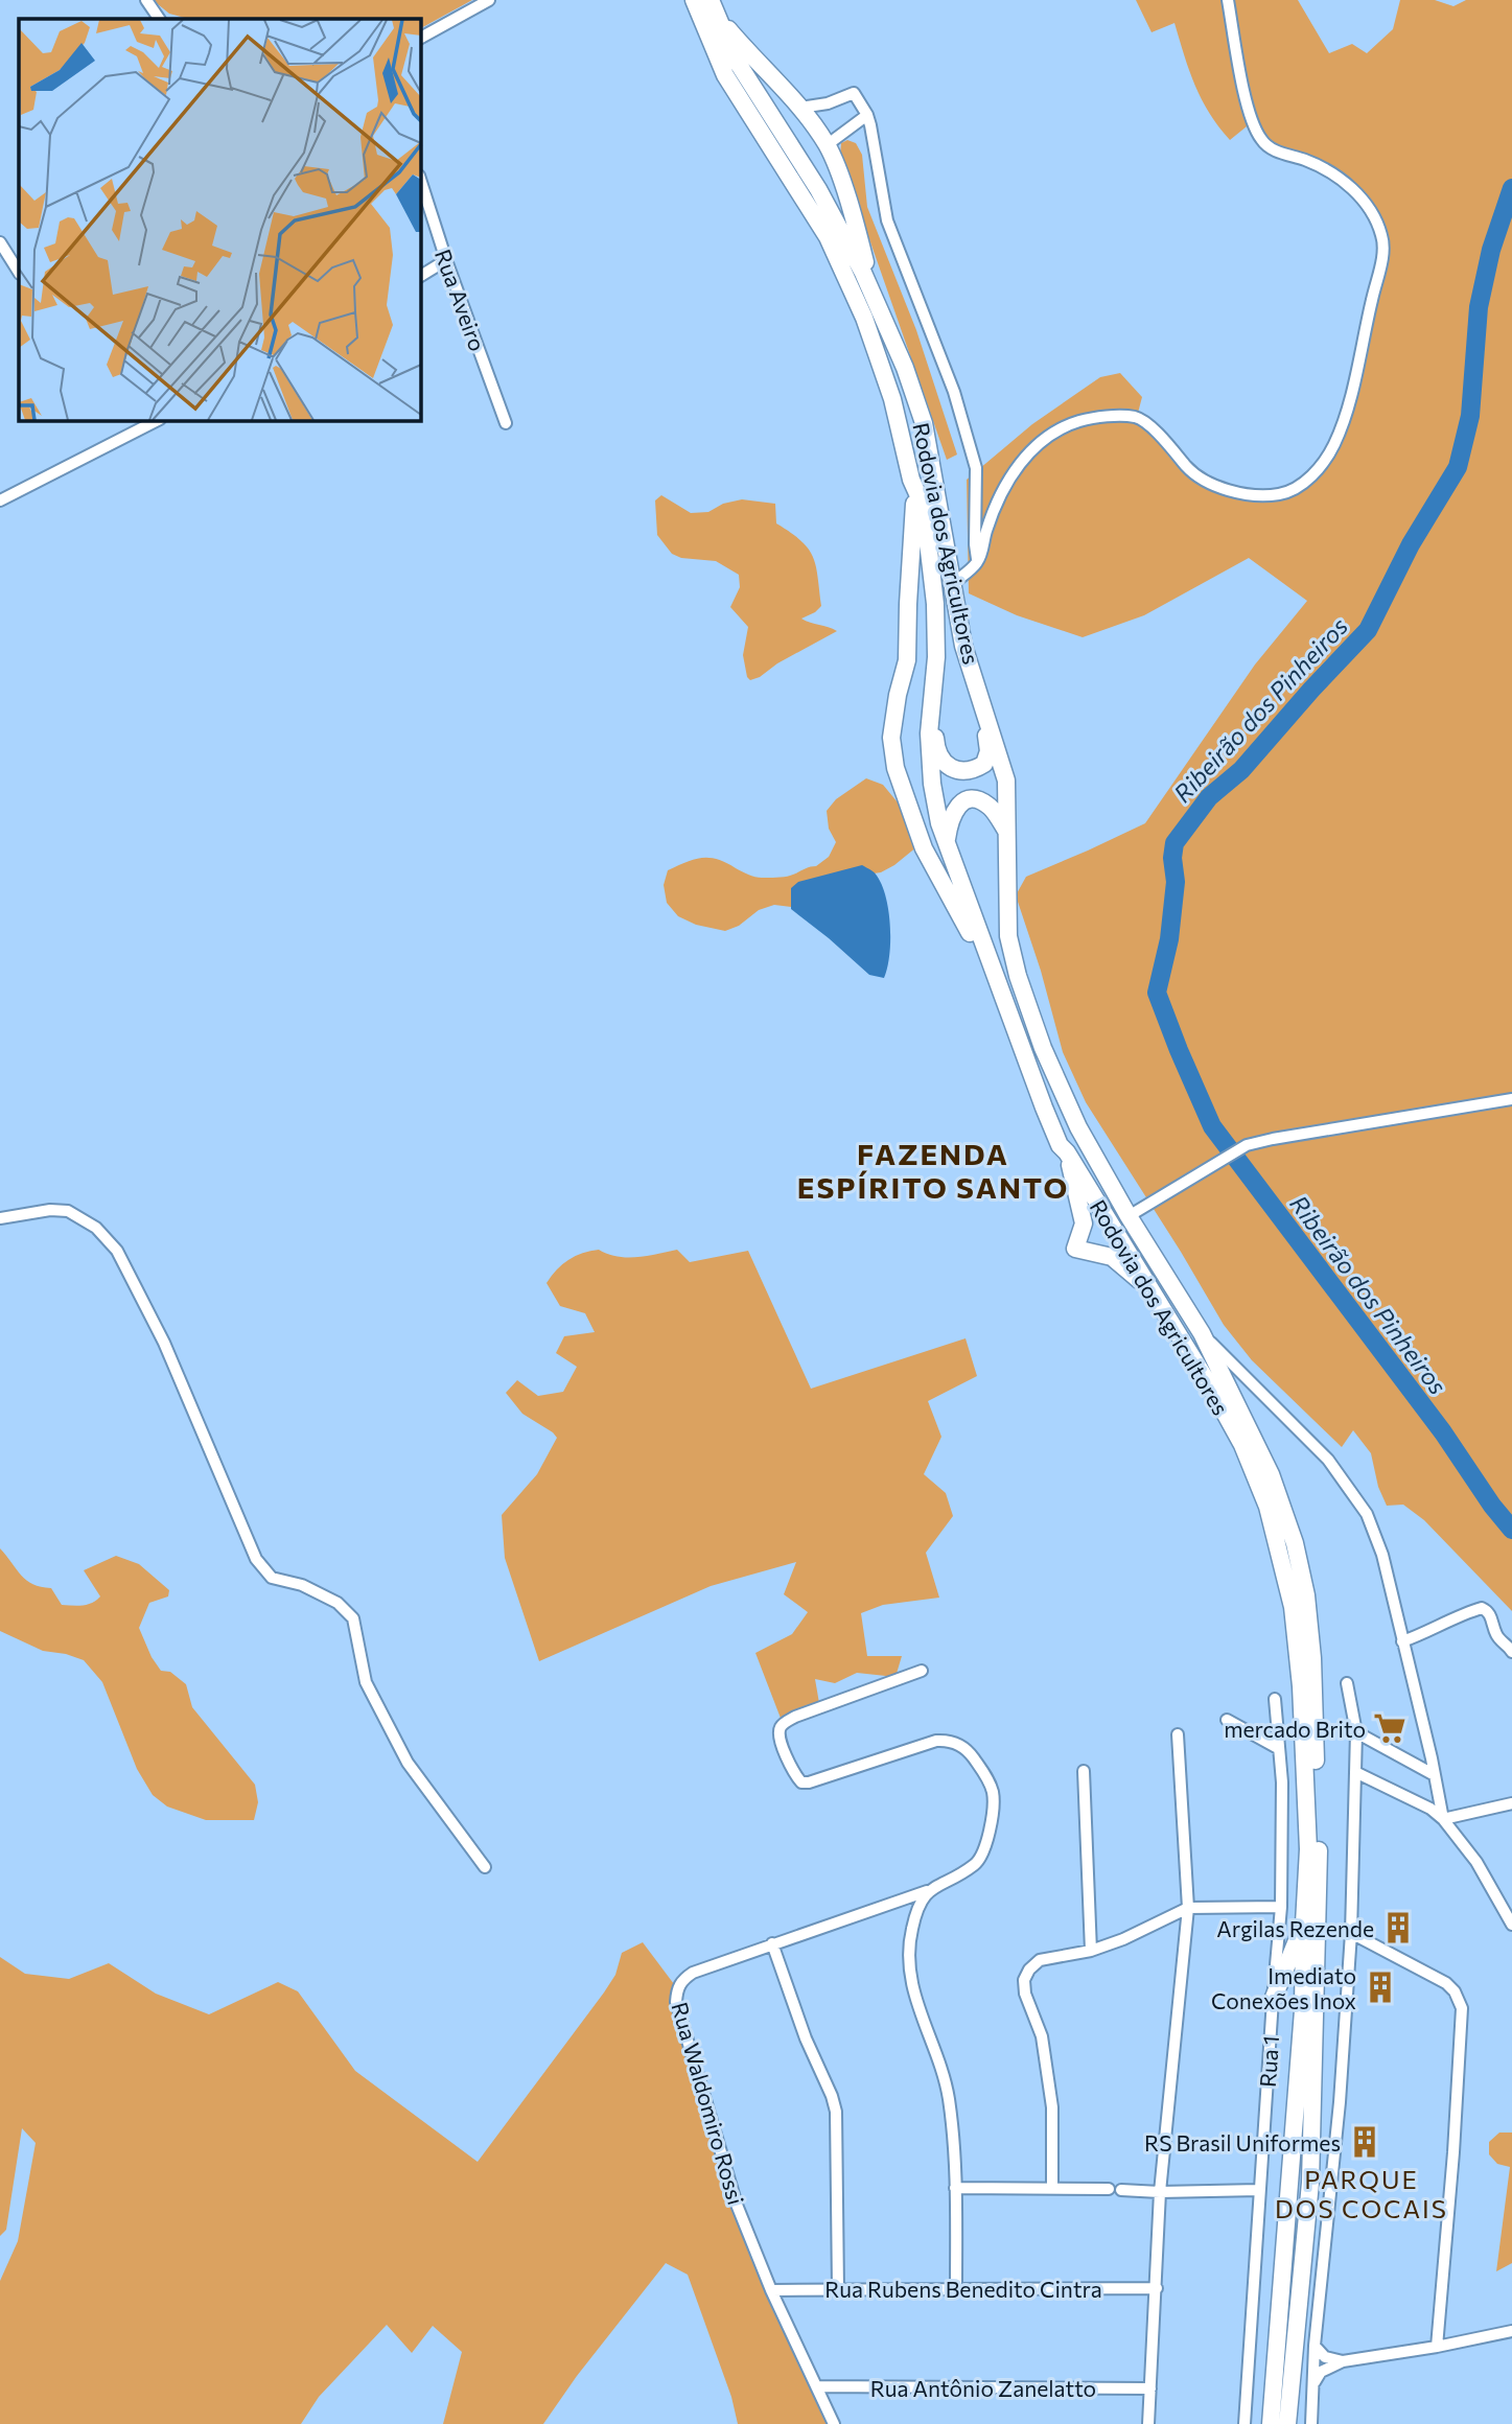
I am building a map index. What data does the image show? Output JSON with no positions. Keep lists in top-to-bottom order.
{
  "streets": {
    "main road": ["Rodovia dos Agricultores"],
    "street": [
      "Rua Aveiro",
      "Rua 1",
      "Rua Waldomiro Rossi",
      "Rua Rubens Benedito Cintra",
      "Rua Antônio Zanelatto"
    ]
  },
  "crossings": [
    ["Rua Waldomiro Rossi", "Rua Rubens Benedito Cintra"],
    ["Rua Waldomiro Rossi", "Rua Antônio Zanelatto"]
  ],
  "districts": ["FAZENDA ESPÍRITO SANTO", "PARQUE DOS COCAIS"],
  "water": ["Ribeirão dos Pinheiros"],
  "places": {
    "supermarket": ["mercado Brito"],
    "building": ["Argilas Rezende", "Imediato Conexões Inox", "RS Brasil Uniformes"]
  }
}
